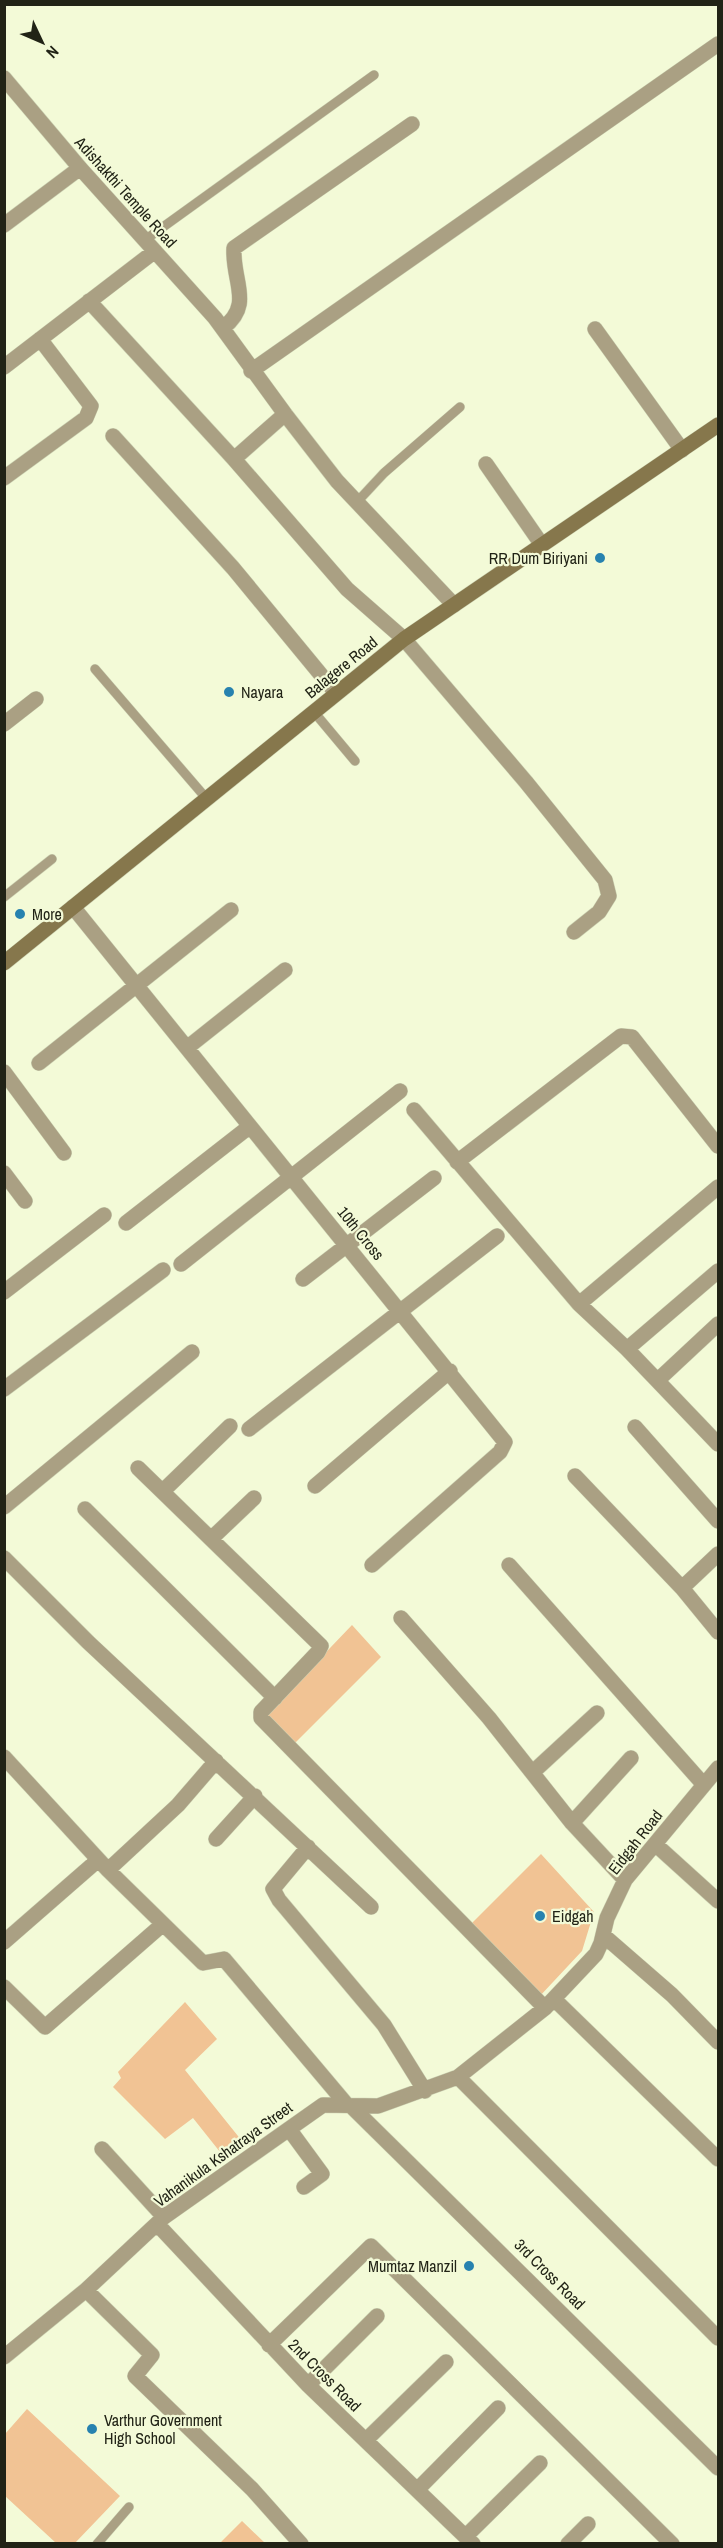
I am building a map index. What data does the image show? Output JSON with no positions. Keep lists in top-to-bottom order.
{
  "streets": {
    "street": [
      "Adishakthi Temple Road",
      "Balagere Road",
      "10th Cross",
      "Eidgah Road",
      "Vahanikula Kshatraya Street",
      "3rd Cross Road",
      "2nd Cross Road"
    ]
  },
  "crossings": [
    ["Adishakthi Temple Road", "Balagere Road"],
    ["Balagere Road", "10th Cross"],
    ["Eidgah Road", "Vahanikula Kshatraya Street"],
    ["Vahanikula Kshatraya Street", "3rd Cross Road"],
    ["Vahanikula Kshatraya Street", "2nd Cross Road"]
  ],
  "places": [
    "RR Dum Biriyani",
    "Nayara",
    "More",
    "Eidgah",
    "Mumtaz Manzil",
    "Varthur Government High School"
  ],
  "north": "bottom right"
}
